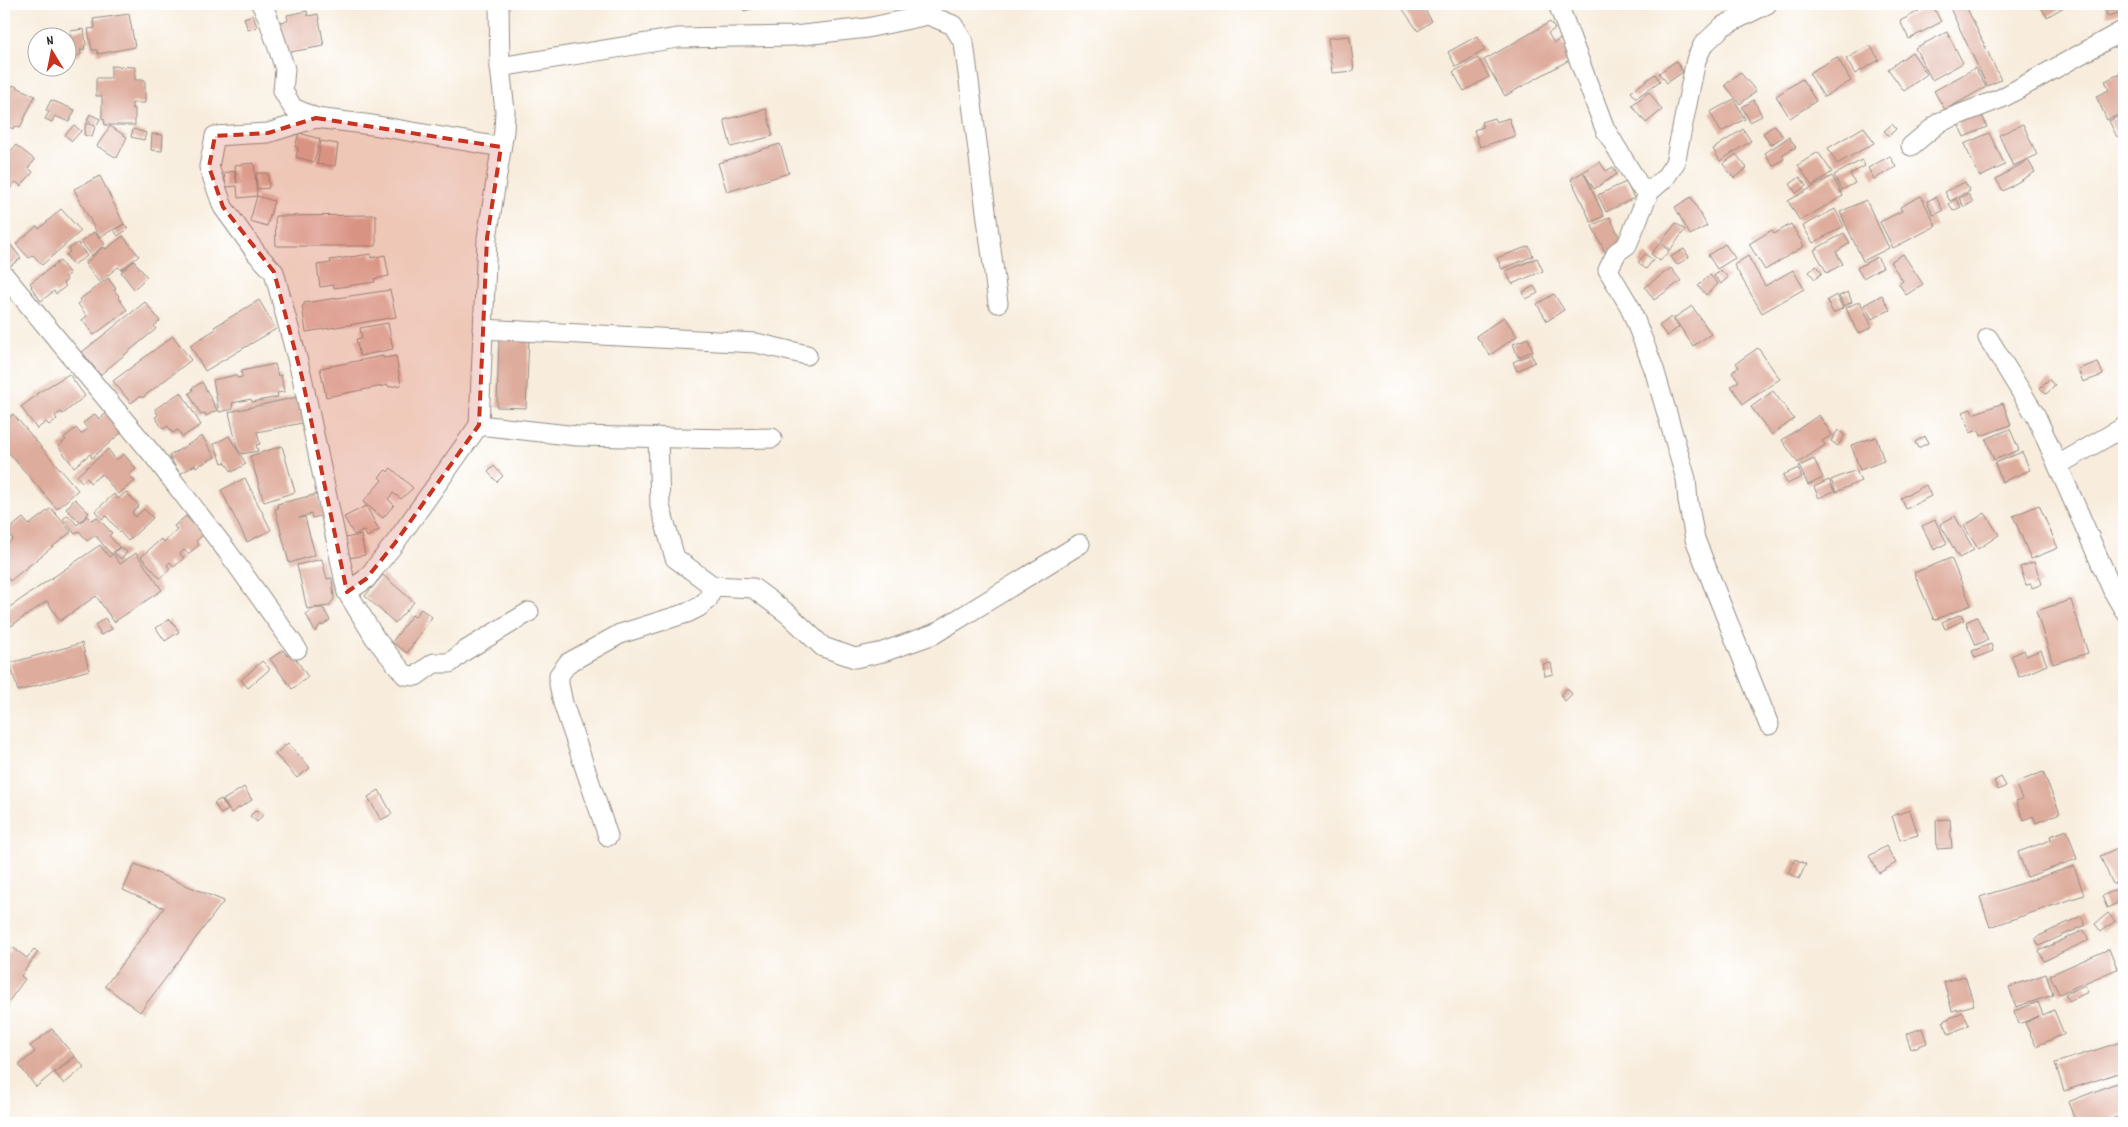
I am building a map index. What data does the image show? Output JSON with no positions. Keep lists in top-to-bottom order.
{
  "north": "top"
}
